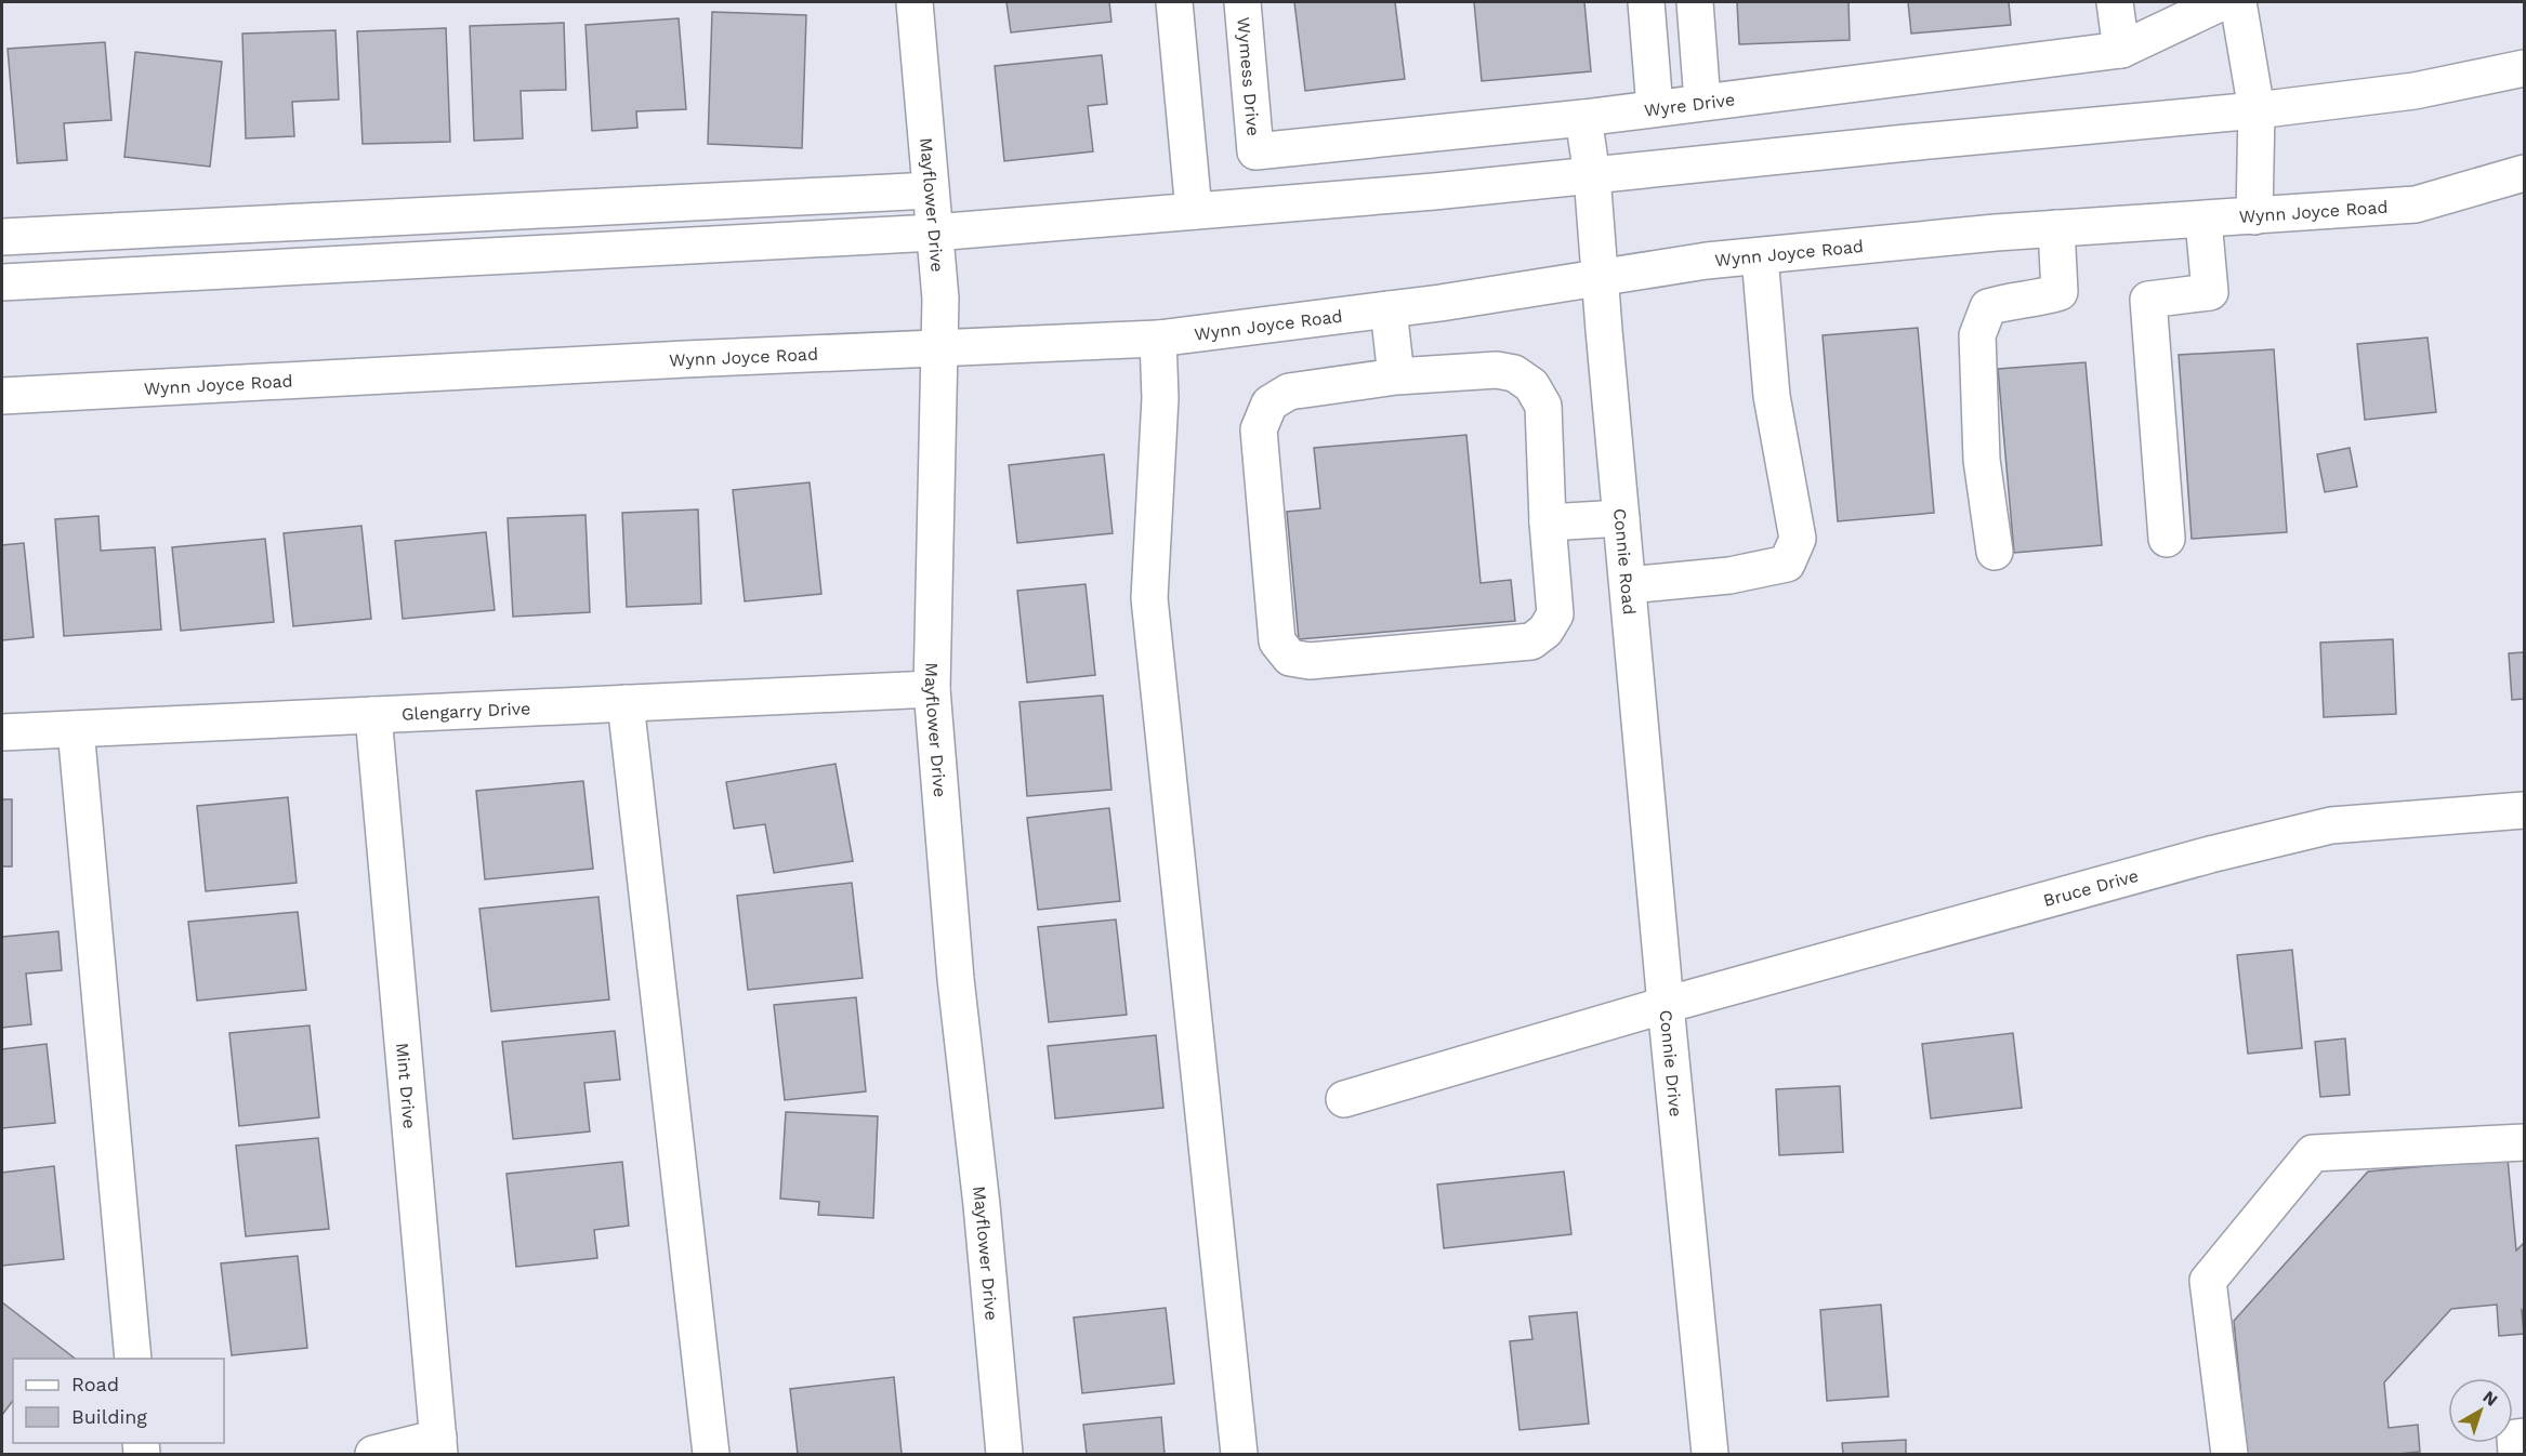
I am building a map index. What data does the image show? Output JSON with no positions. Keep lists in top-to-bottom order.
{
  "streets": {
    "street": [
      "Wymess Drive",
      "Wyre Drive",
      "Mayflower Drive",
      "Wynn Joyce Road",
      "Connie Road",
      "Glengarry Drive",
      "Bruce Drive",
      "Connie Drive",
      "Mint Drive"
    ]
  },
  "crossings": [
    ["Wymess Drive", "Wyre Drive"],
    ["Wyre Drive", "Connie Road"],
    ["Mayflower Drive", "Wynn Joyce Road"],
    ["Mayflower Drive", "Glengarry Drive"],
    ["Wynn Joyce Road", "Connie Road"],
    ["Connie Road", "Bruce Drive"],
    ["Connie Road", "Connie Drive"],
    ["Glengarry Drive", "Mint Drive"],
    ["Bruce Drive", "Connie Drive"]
  ],
  "legend": ["Road", "Building"],
  "north": "top right"
}
